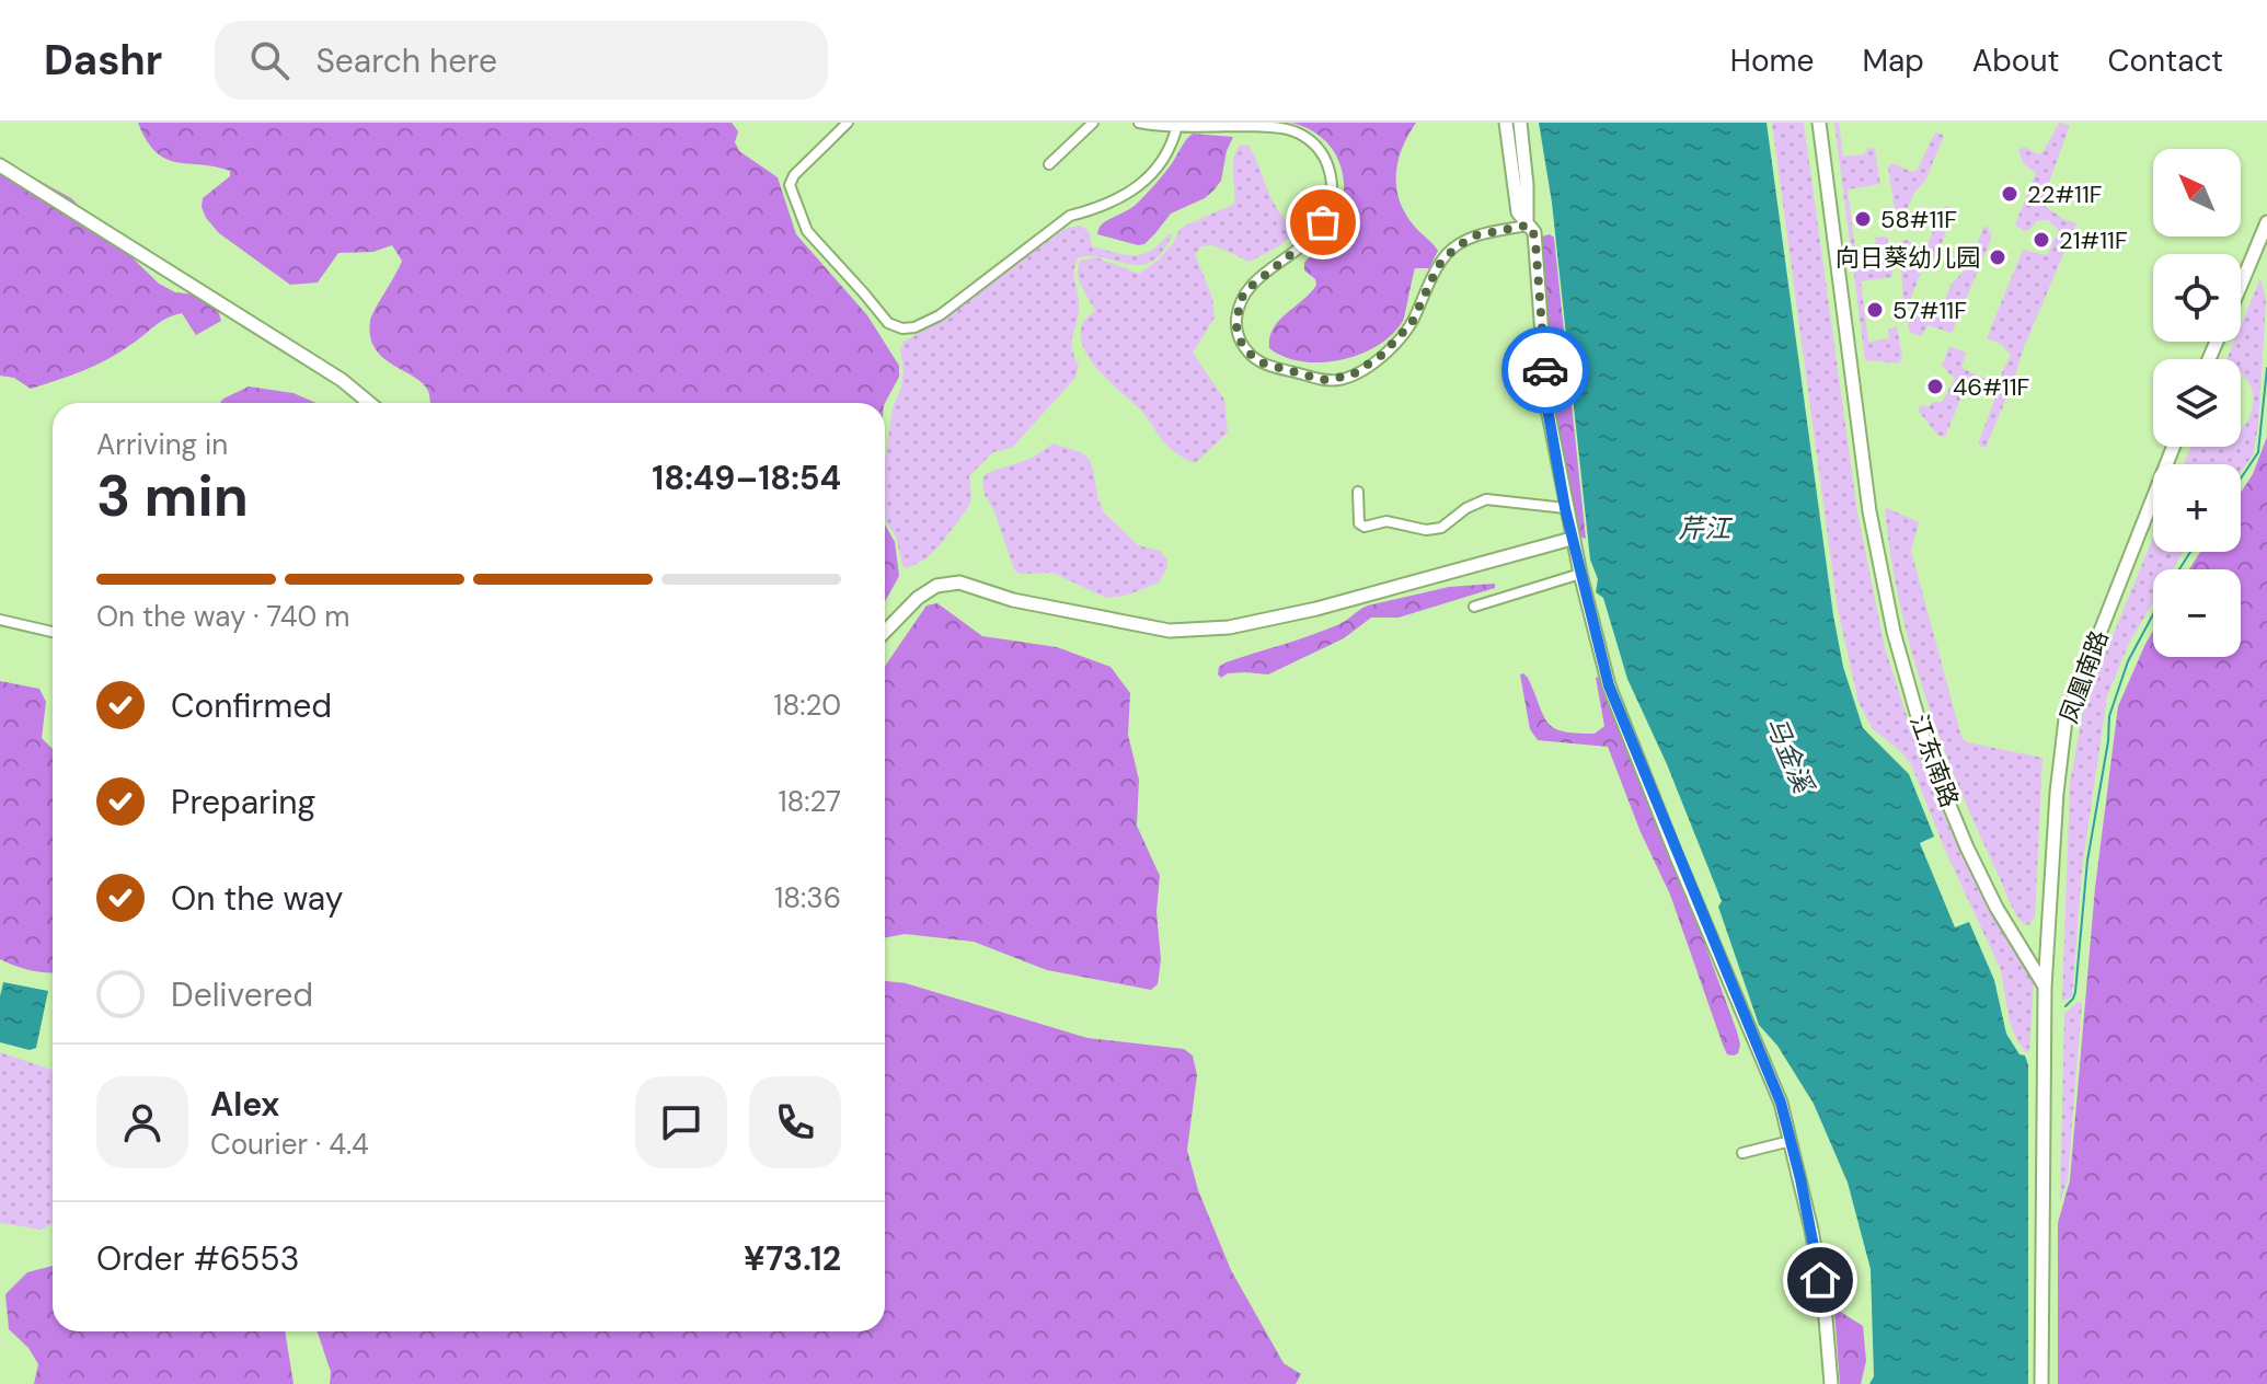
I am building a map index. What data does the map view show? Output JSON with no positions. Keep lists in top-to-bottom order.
{
  "streets": {
    "street": ["凤凰南路", "江东南路"]
  },
  "crossings": [
    ["凤凰南路", "江东南路"]
  ],
  "water": ["芹江", "马金溪"],
  "places": [
    "22#11F",
    "58#11F",
    "21#11F",
    "向日葵幼儿园",
    "57#11F",
    "46#11F"
  ],
  "north": "top left",
  "page": {
    "header": "Dashr",
    "search": "Search here",
    "nav": [
      "Home",
      "Map",
      "About",
      "Contact"
    ],
    "map_buttons": ["+", "−"],
    "heading": ["3 min", "Arriving in", "18:49–18:54"],
    "panel": [
      "Alex",
      "Courier · 4.4",
      "Order #6553",
      "¥73.12"
    ],
    "bar": "On the way · 740 m",
    "list": [
      ["Confirmed", "18:20"],
      ["Preparing", "18:27"],
      ["On the way", "18:36"],
      "Delivered"
    ]
  }
}
